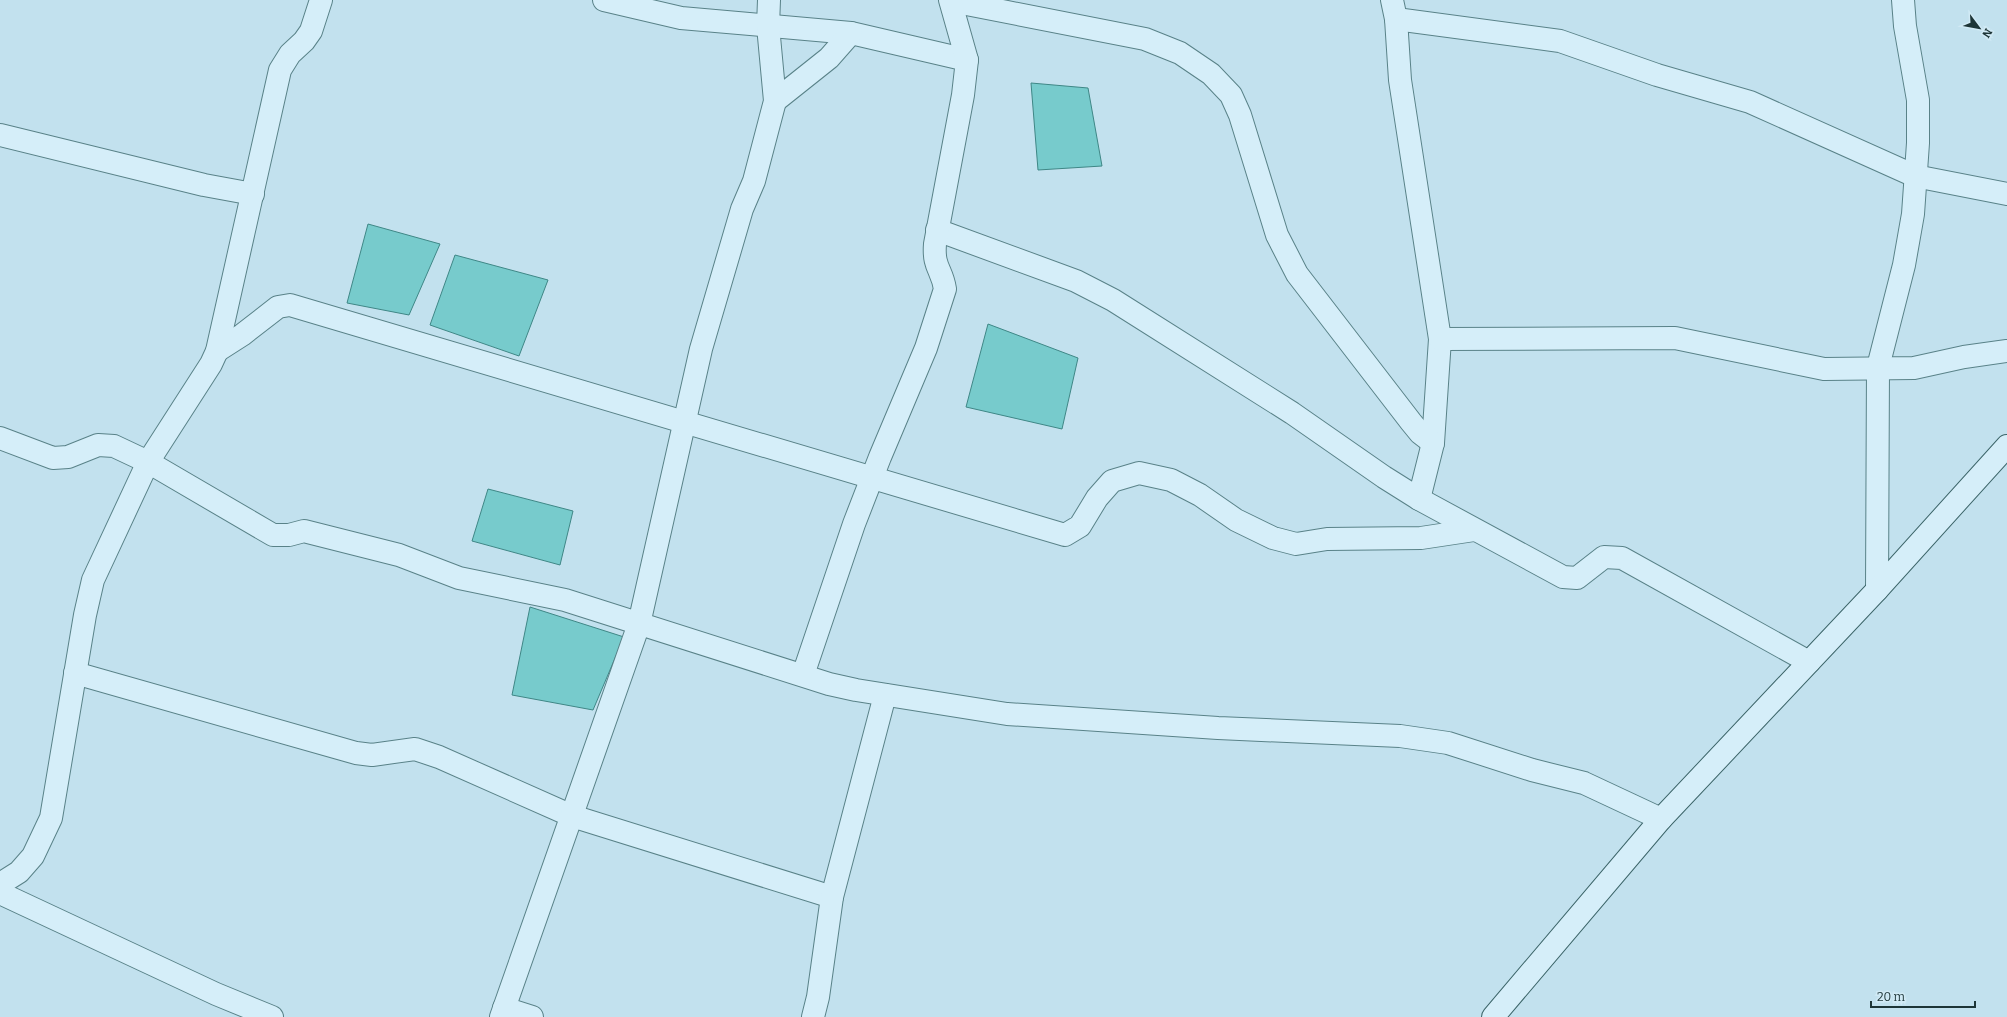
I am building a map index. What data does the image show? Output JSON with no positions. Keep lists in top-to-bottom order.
{
  "scale_bar": "20 m",
  "north": "bottom right"
}
